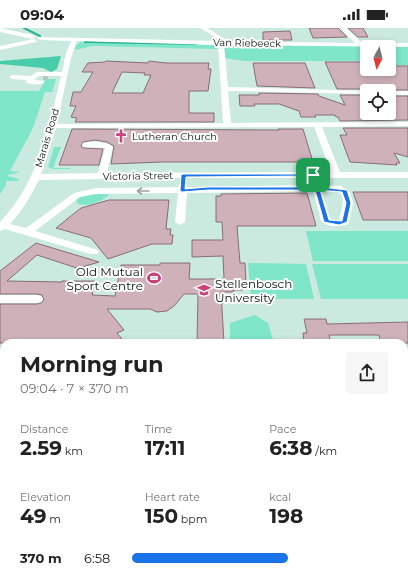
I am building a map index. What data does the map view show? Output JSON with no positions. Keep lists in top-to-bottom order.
{
  "streets": {
    "street": ["Van Riebeeck", "Marais Road", "Victoria Street"]
  },
  "crossings": [
    ["Van Riebeeck", "Marais Road"],
    ["Marais Road", "Victoria Street"]
  ],
  "places": {
    "church": ["Lutheran Church"],
    "sports": ["Old Mutual Sport Centre"],
    "school or university": ["Stellenbosch University"]
  },
  "north": "bottom",
  "page": {
    "status": "09:04",
    "heading": ["Morning run", "09:04 · 7 × 370 m"],
    "stats": [
      ["Distance", "2.59 km"],
      ["Time", "17:11"],
      ["Pace", "6:38 /km"],
      ["Elevation", "49 m"],
      ["Heart rate", "150 bpm"],
      ["kcal", "198"]
    ],
    "list": [
      {
        "name": "370 m",
        "note": "6:58"
      }
    ]
  }
}
